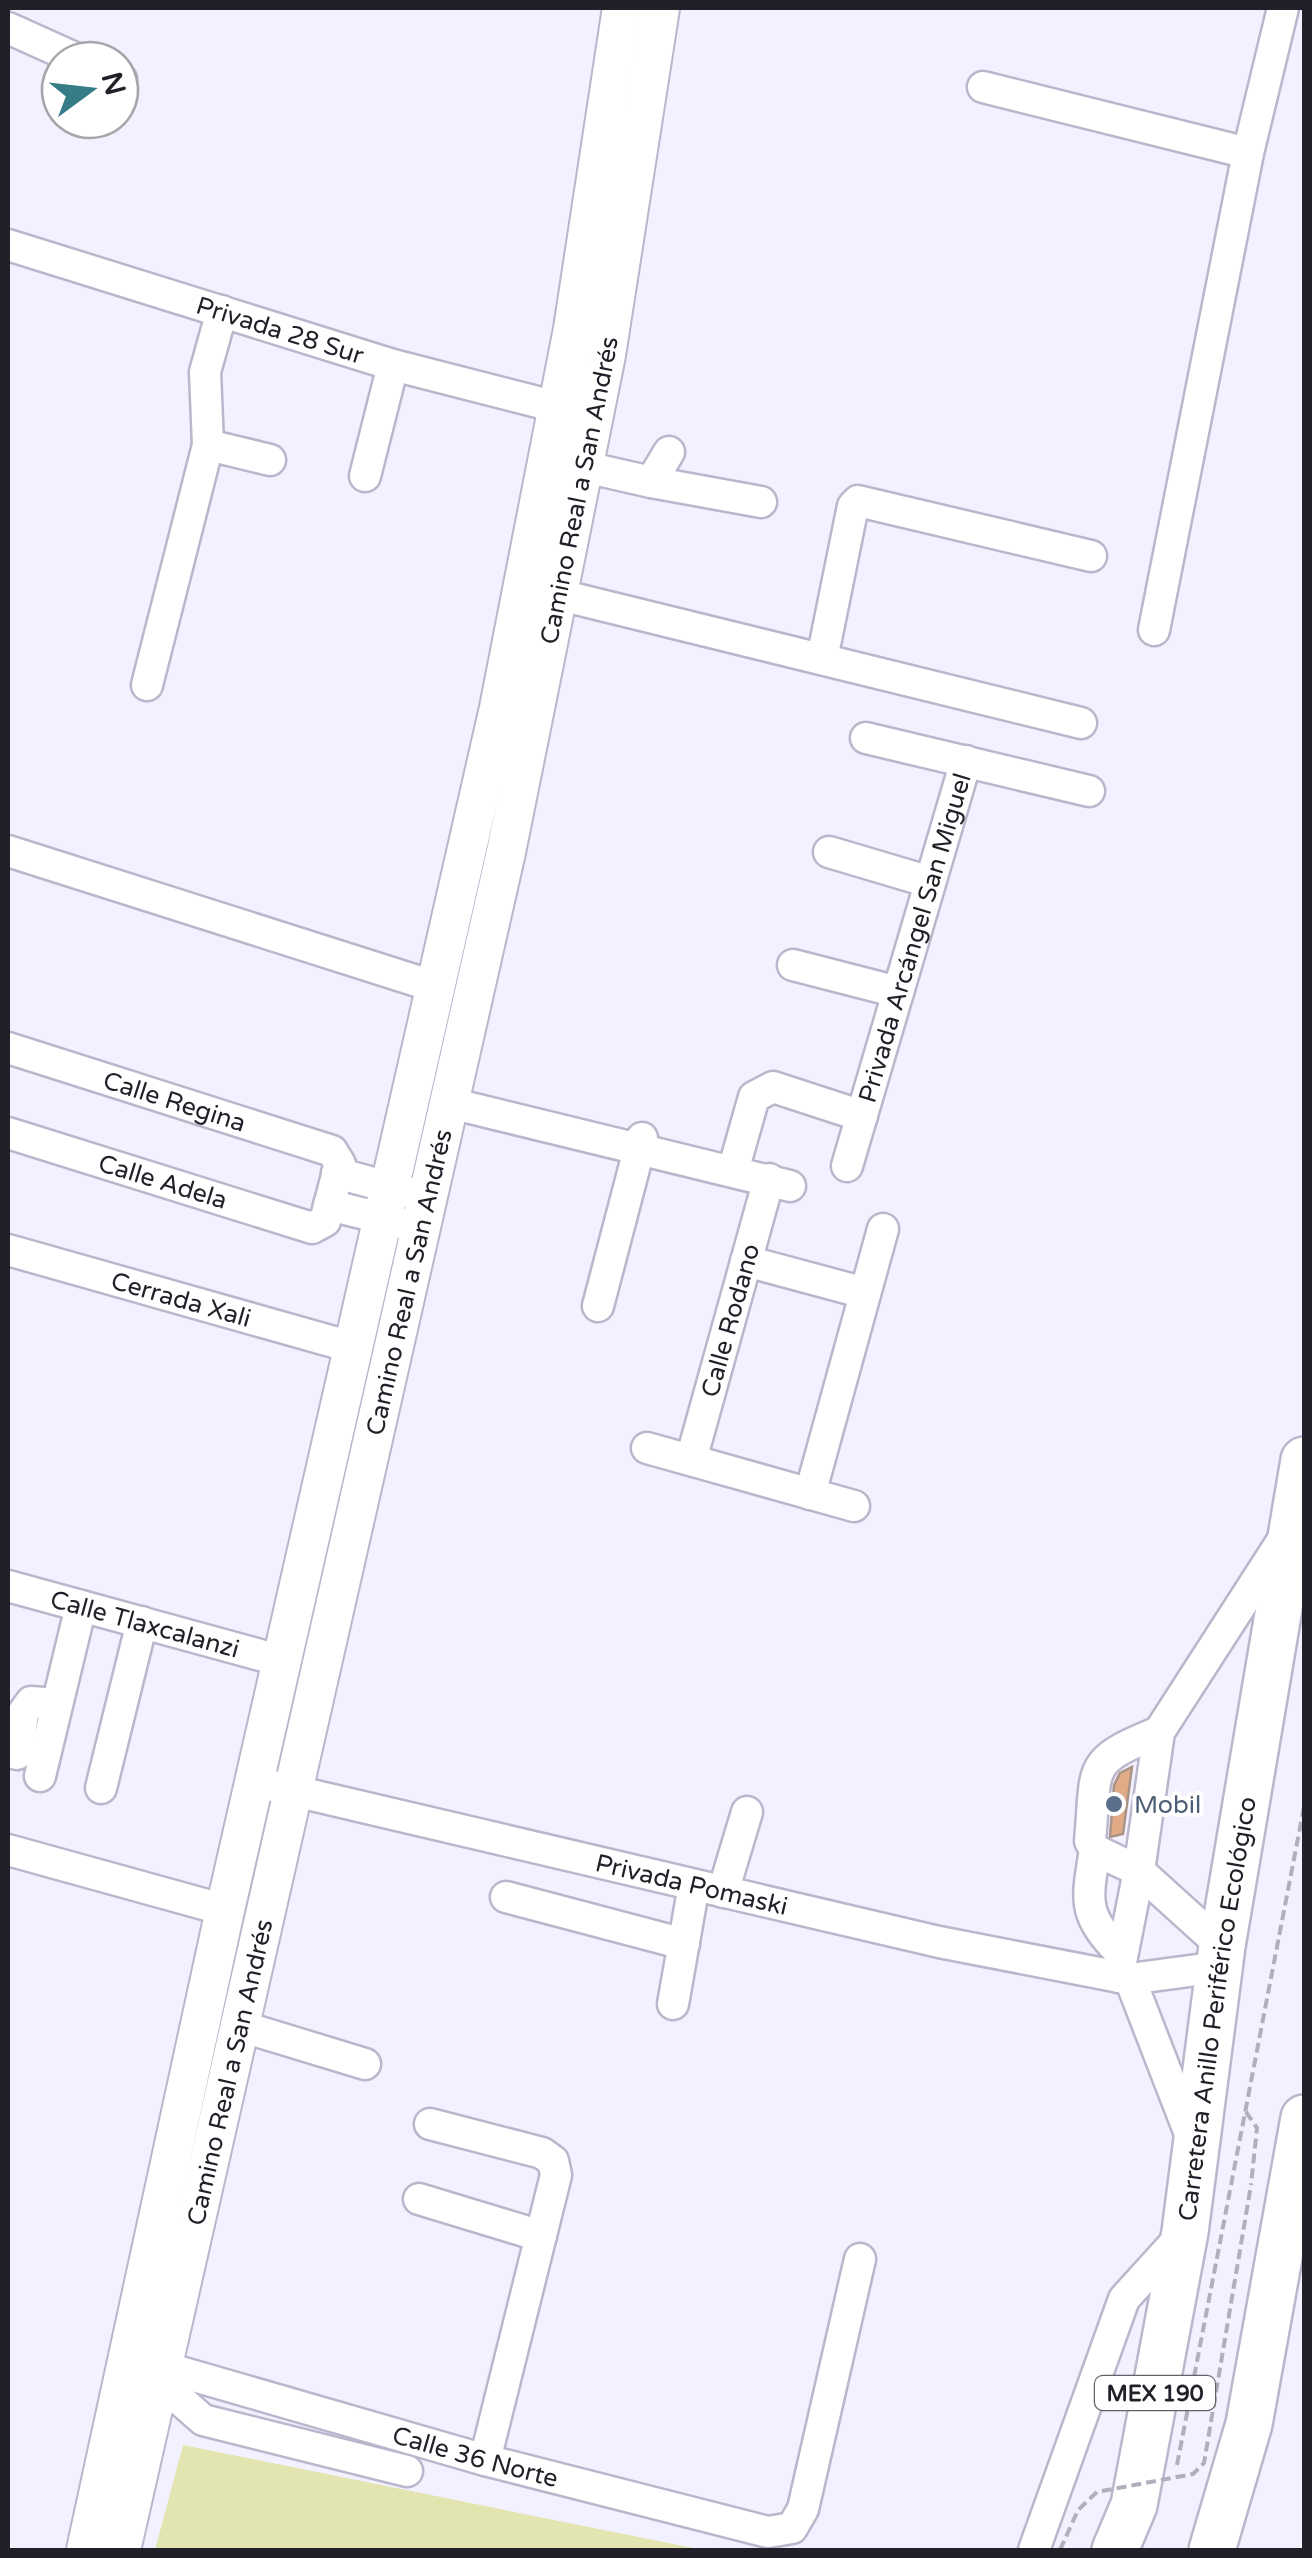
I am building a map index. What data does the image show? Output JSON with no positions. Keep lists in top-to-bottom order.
{
  "streets": {
    "highway": ["Carretera Anillo Periférico Ecológico", "MEX 190"],
    "main road": ["Camino Real a San Andrés"],
    "street": [
      "Privada 28 Sur",
      "Privada Arcángel San Miguel",
      "Calle Regina",
      "Calle Adela",
      "Cerrada Xali",
      "Calle Rodano",
      "Calle Tlaxcalanzi",
      "Privada Pomaski",
      "Calle 36 Norte"
    ]
  },
  "crossings": [
    ["Privada 28 Sur", "Camino Real a San Andrés"],
    ["Camino Real a San Andrés", "Calle Regina"],
    ["Camino Real a San Andrés", "Calle Adela"],
    ["Camino Real a San Andrés", "Cerrada Xali"],
    ["Camino Real a San Andrés", "Calle Tlaxcalanzi"],
    ["Camino Real a San Andrés", "Privada Pomaski"],
    ["Camino Real a San Andrés", "Calle 36 Norte"],
    ["Privada Arcángel San Miguel", "Calle Rodano"],
    ["Calle Regina", "Calle Adela"],
    ["Privada Pomaski", "Carretera Anillo Periférico Ecológico"]
  ],
  "places": ["Mobil"],
  "north": "right"
}
